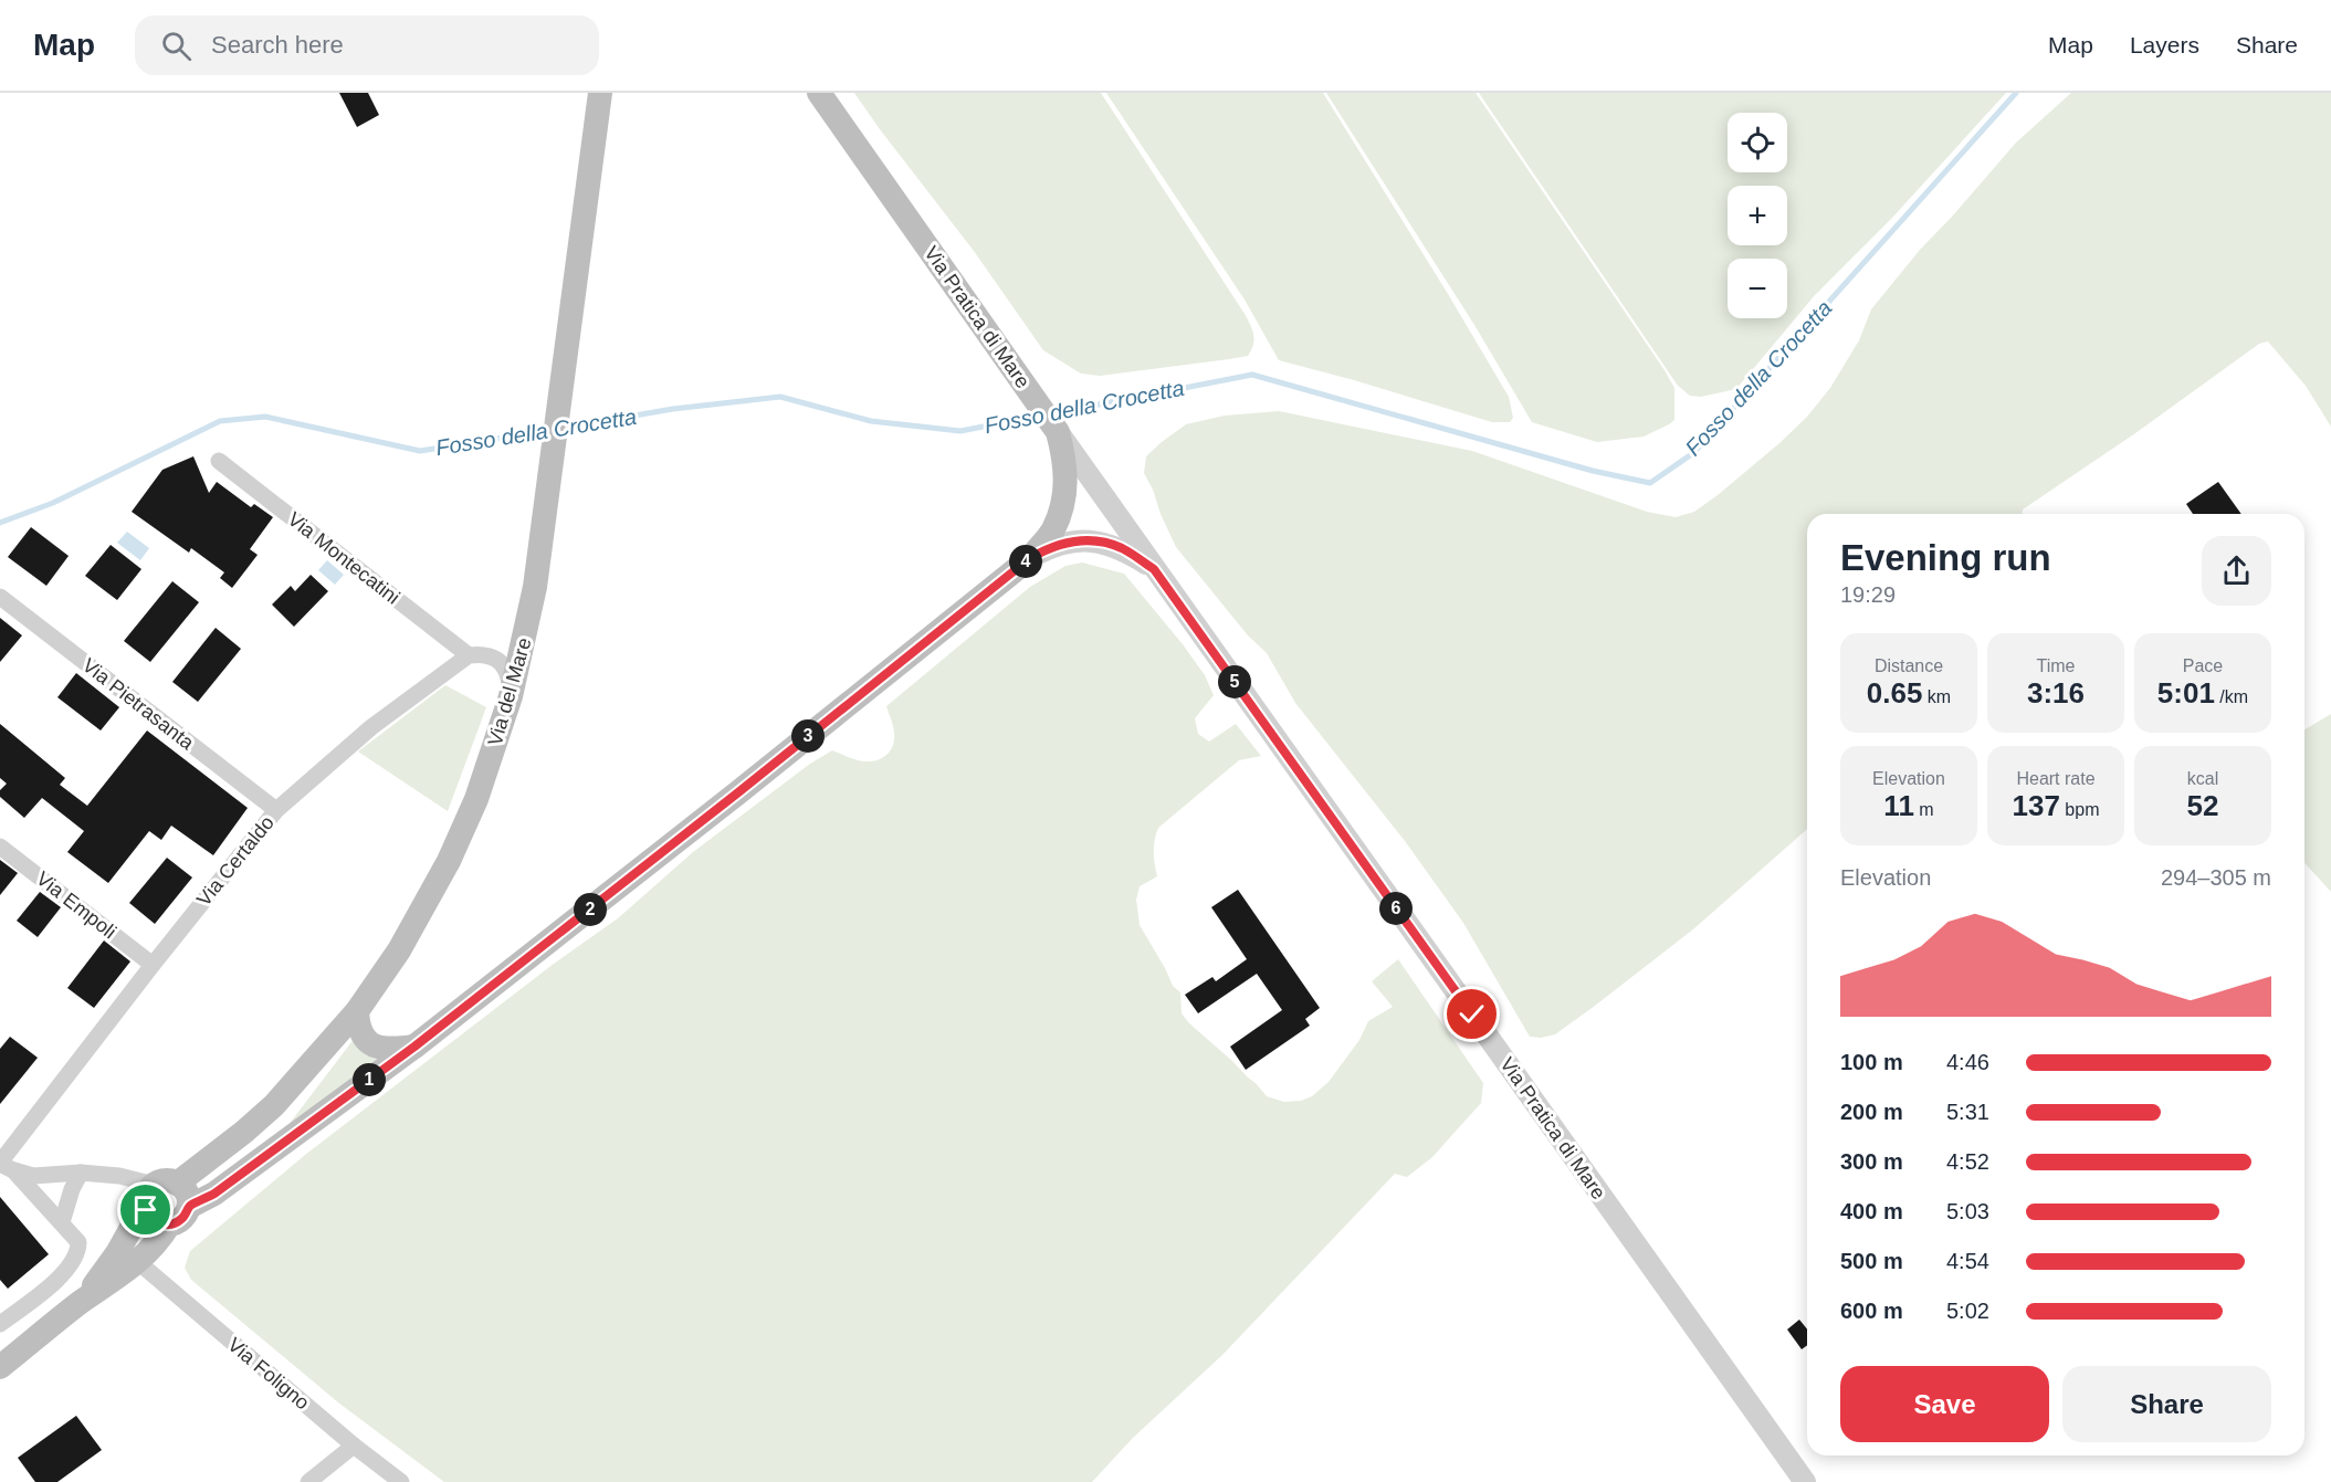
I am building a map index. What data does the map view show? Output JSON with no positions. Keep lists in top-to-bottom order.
{
  "streets": {
    "main road": ["Via Pratica di Mare", "Via del Mare"],
    "street": [
      "Via Montecatini",
      "Via Pietrasanta",
      "Via Certaldo",
      "Via Empoli",
      "Via Foligno"
    ]
  },
  "crossings": [
    ["Via Montecatini", "Via Certaldo"],
    ["Via Pietrasanta", "Via Certaldo"],
    ["Via Certaldo", "Via Empoli"]
  ],
  "water": ["Fosso della Crocetta"],
  "page": {
    "header": "Map",
    "search": "Search here",
    "nav": ["Map", "Layers", "Share"],
    "map_buttons": ["+", "−"],
    "heading": ["Evening run", "19:29"],
    "pins": [
      "4",
      "5",
      "3",
      "6",
      "2",
      "1"
    ],
    "stats": [
      ["Distance", "0.65 km"],
      ["Time", "3:16"],
      ["Pace", "5:01 /km"],
      ["Elevation", "11 m"],
      ["Heart rate", "137 bpm"],
      ["kcal", "52"]
    ],
    "chart": ["Elevation", "294–305 m"],
    "list": [
      {
        "name": "100 m",
        "note": "4:46"
      },
      {
        "name": "200 m",
        "note": "5:31"
      },
      {
        "name": "300 m",
        "note": "4:52"
      },
      {
        "name": "400 m",
        "note": "5:03"
      },
      {
        "name": "500 m",
        "note": "4:54"
      },
      {
        "name": "600 m",
        "note": "5:02"
      }
    ],
    "buttons": ["Save", "Share"]
  }
}
